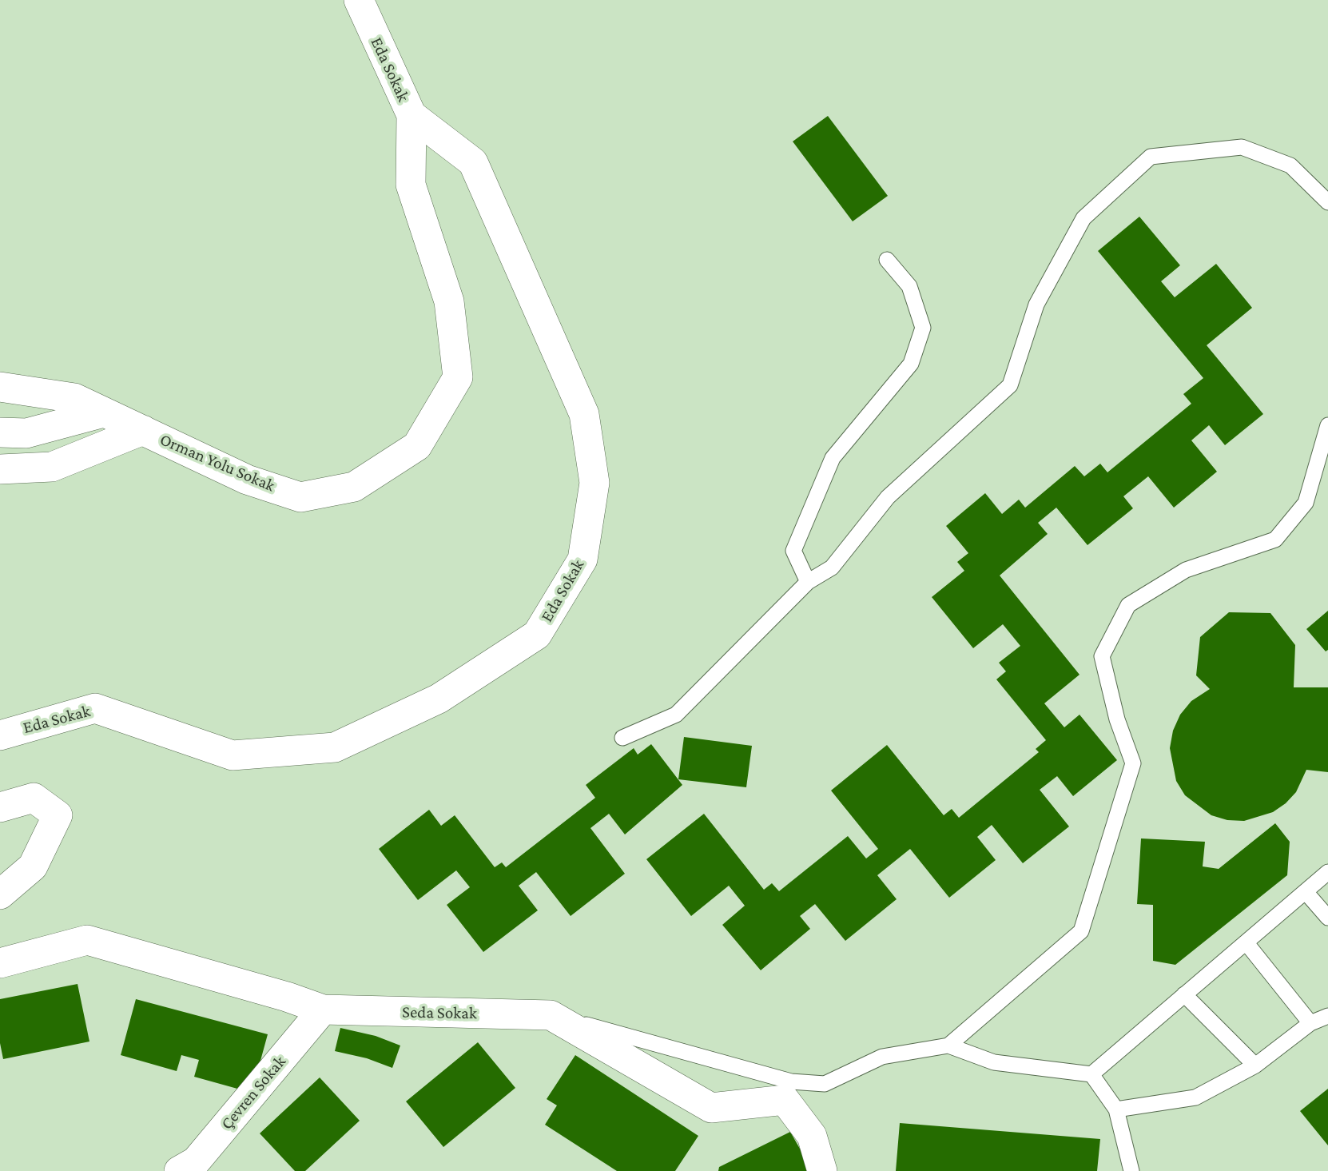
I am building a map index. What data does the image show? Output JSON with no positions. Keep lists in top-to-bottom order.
{
  "streets": {
    "street": [
      "Eda Sokak",
      "Orman Yolu Sokak",
      "Seda Sokak",
      "Çevren Sokak"
    ]
  },
  "crossings": [
    ["Eda Sokak", "Orman Yolu Sokak"],
    ["Seda Sokak", "Çevren Sokak"]
  ]
}
